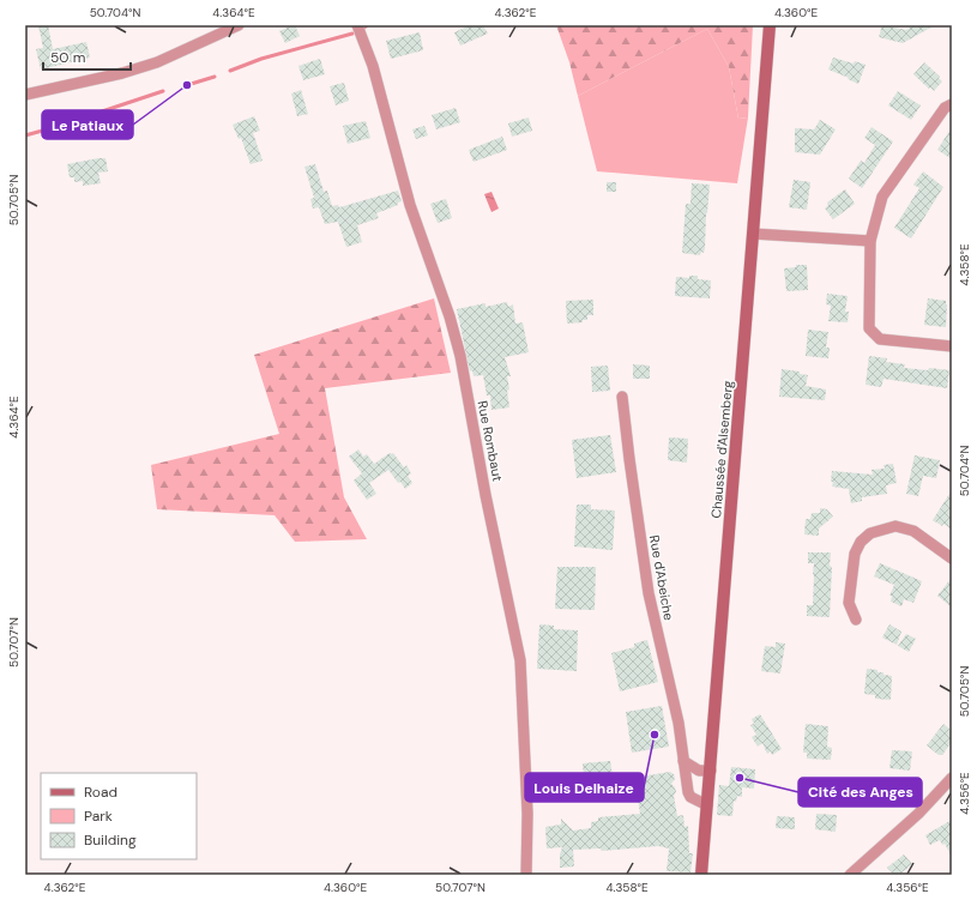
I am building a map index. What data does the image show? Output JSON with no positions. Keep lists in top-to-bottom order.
{
  "streets": {
    "main road": ["Chaussée d'Alsemberg"],
    "street": ["Rue Rombaut", "Rue d'Abeiche"]
  },
  "crossings": [
    ["Chaussée d'Alsemberg", "Rue d'Abeiche"]
  ],
  "places": ["Le Patiaux", "Louis Delhaize", "Cité des Anges"],
  "legend": ["Road", "Park", "Building"],
  "scale_bar": "50 m",
  "coordinates": [
    "50.704°N",
    "4.364°E",
    "4.362°E",
    "4.360°E",
    "50.705°N",
    "4.358°E",
    "50.707°N",
    "4.356°E"
  ]
}
